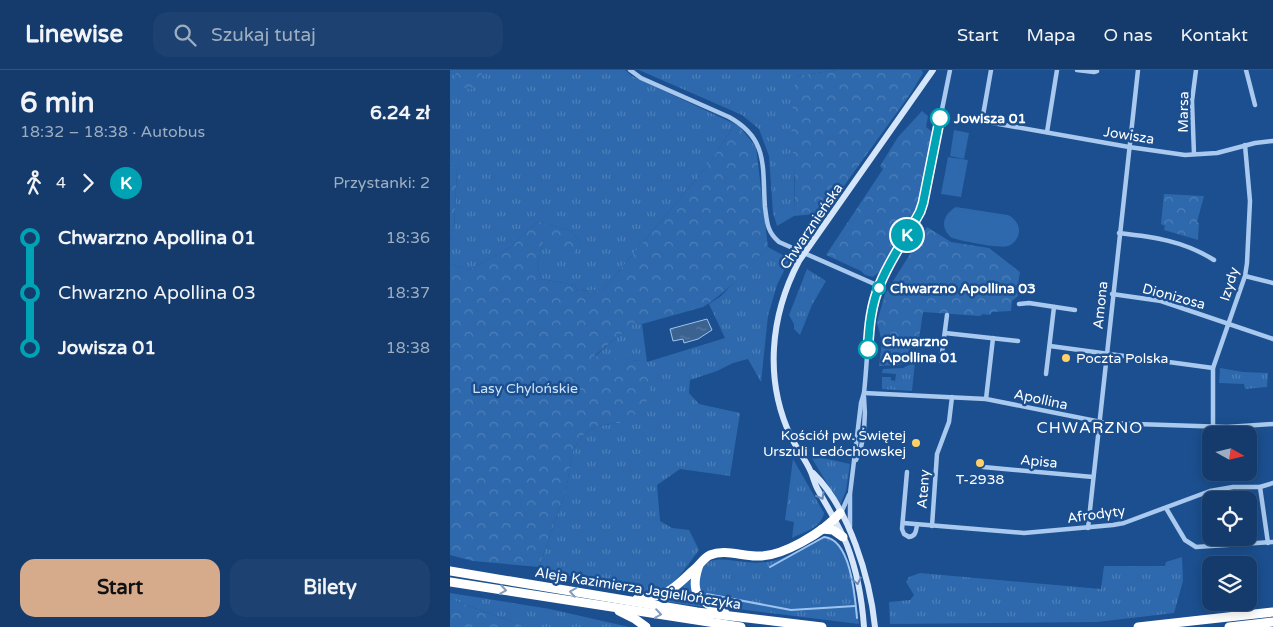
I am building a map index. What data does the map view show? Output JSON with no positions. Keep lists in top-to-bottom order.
{
  "streets": {
    "highway": ["Aleja Kazimierza Jagiellończyka"],
    "street": [
      "Marsa",
      "Jowisza",
      "Chwarznieńska",
      "Izydy",
      "Dionizosa",
      "Amona",
      "Apollina",
      "Apisa",
      "Ateny",
      "Afrodyty"
    ]
  },
  "crossings": [
    ["Marsa", "Jowisza"],
    ["Jowisza", "Izydy"],
    ["Jowisza", "Amona"],
    ["Chwarznieńska", "Apollina"],
    ["Izydy", "Dionizosa"],
    ["Dionizosa", "Amona"],
    ["Amona", "Apollina"],
    ["Amona", "Apisa"],
    ["Amona", "Afrodyty"],
    ["Apollina", "Ateny"],
    ["Ateny", "Afrodyty"]
  ],
  "districts": ["CHWARZNO"],
  "parks": ["Lasy Chylońskie"],
  "places": [
    "Jowisza 01",
    "Chwarzno Apollina 03",
    "Chwarzno Apollina 01",
    "Poczta Polska",
    "Kościół pw. Świętej Urszuli Ledóchowskej",
    "T-2938"
  ],
  "lines": ["bus line K"],
  "north": "right",
  "page": {
    "header": "Linewise",
    "search": "Szukaj tutaj",
    "nav": [
      "Start",
      "Mapa",
      "O nas",
      "Kontakt"
    ],
    "heading": ["6 min", "18:32 – 18:38 · Autobus", "6.24 zł"],
    "on_map": "K",
    "legs": ["4", "K", "Przystanki: 2"],
    "list": [
      {
        "name": "Chwarzno Apollina 01",
        "value": "18:36"
      },
      {
        "name": "Chwarzno Apollina 03",
        "value": "18:37"
      },
      {
        "name": "Jowisza 01",
        "value": "18:38"
      }
    ],
    "buttons": ["Start", "Bilety"]
  }
}
